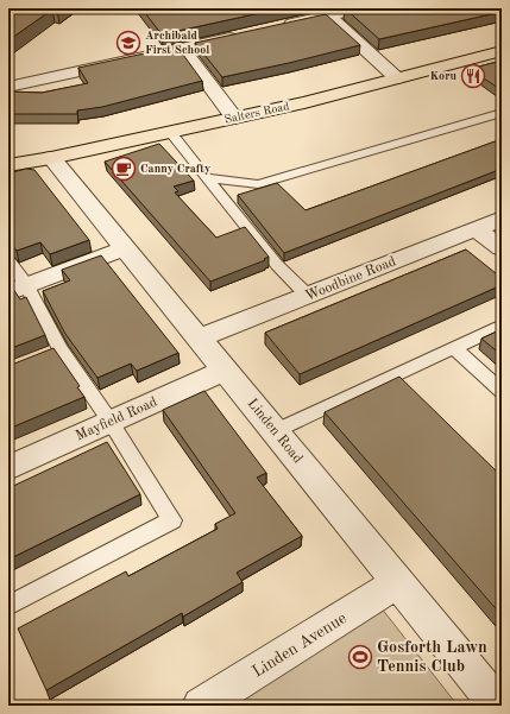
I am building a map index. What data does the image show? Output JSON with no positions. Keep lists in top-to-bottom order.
{
  "streets": {
    "main road": ["Salters Road"],
    "street": [
      "Woodbine Road",
      "Mayfield Road",
      "Linden Road",
      "Linden Avenue"
    ]
  },
  "crossings": [
    ["Salters Road", "Linden Road"],
    ["Woodbine Road", "Linden Road"],
    ["Mayfield Road", "Linden Road"],
    ["Linden Road", "Linden Avenue"]
  ],
  "places": {
    "school or university": ["Archibald First School"],
    "restaurant": ["Koru"],
    "cafe": ["Canny Crafty"],
    "sports": ["Gosforth Lawn Tennis Club"]
  }
}
